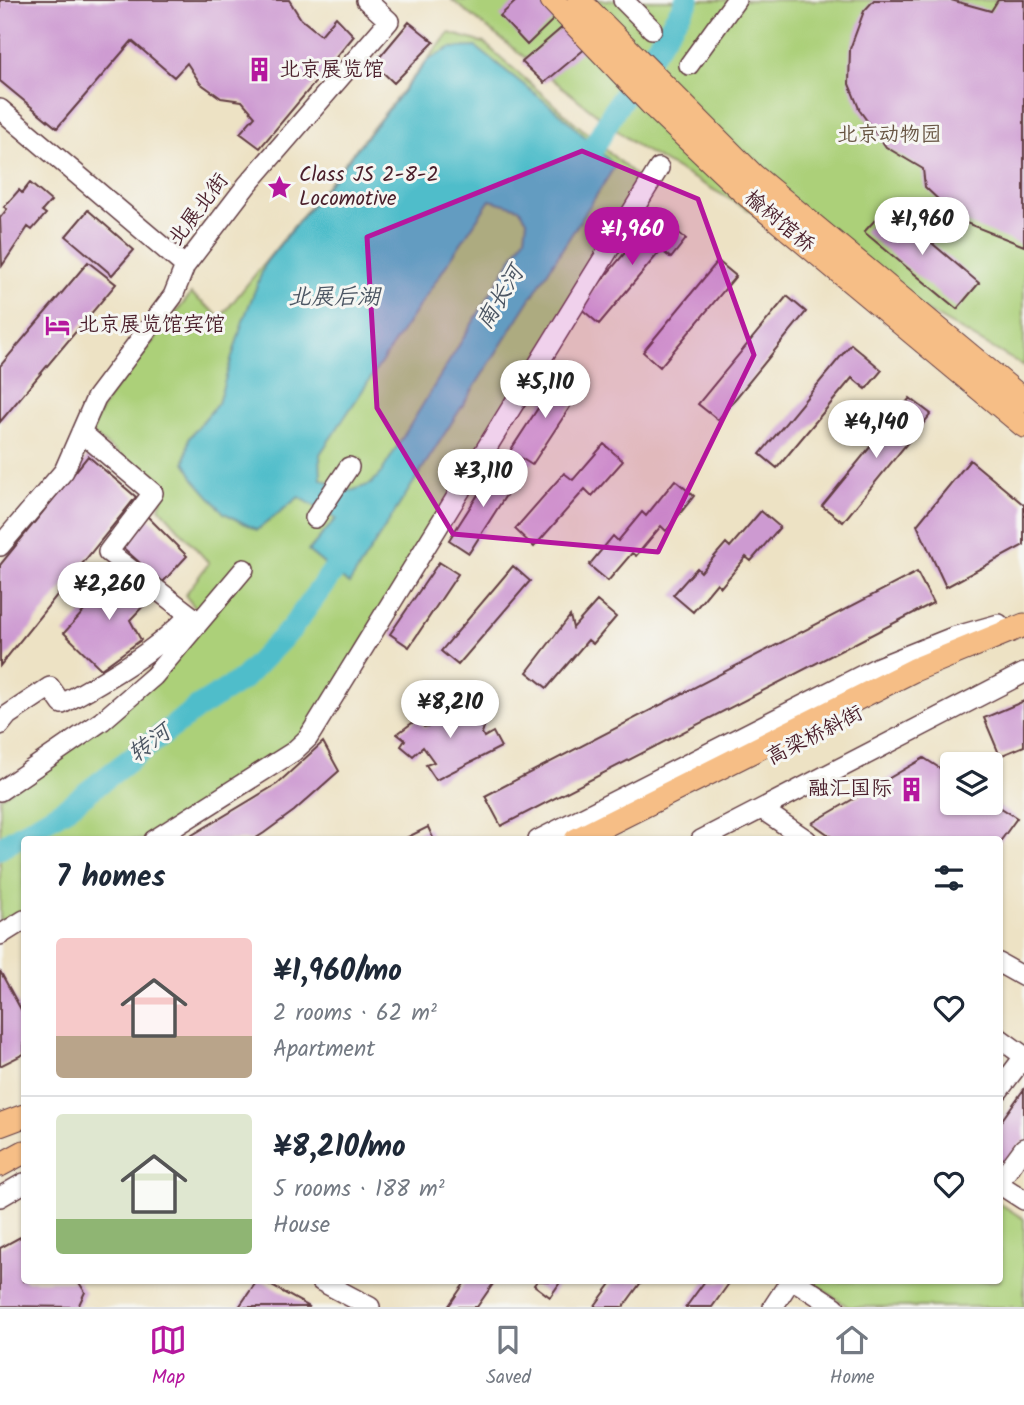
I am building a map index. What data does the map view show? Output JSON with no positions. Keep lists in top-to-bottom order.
{
  "streets": {
    "main road": ["榆树馆桥", "高梁桥斜街"],
    "street": ["北展北街"]
  },
  "water": ["北展后湖", "南长河", "转河"],
  "parks": ["北京动物园"],
  "places": {
    "building": ["北京展览馆", "融汇国际"],
    "place": ["Class JS 2-8-2 Locomotive"],
    "hotel": ["北京展览馆宾馆"]
  },
  "page": {
    "price": [
      "¥1,960",
      "¥1,960",
      "¥5,110",
      "¥4,140",
      "¥3,110",
      "¥2,260",
      "¥8,210"
    ],
    "heading": "7 homes",
    "list": [
      {
        "name": "¥1,960/mo",
        "note": "2 rooms · 62 m² · Apartment"
      },
      {
        "name": "¥8,210/mo",
        "note": "5 rooms · 188 m² · House"
      }
    ],
    "tabs": ["Map", "Saved", "Home"]
  }
}
